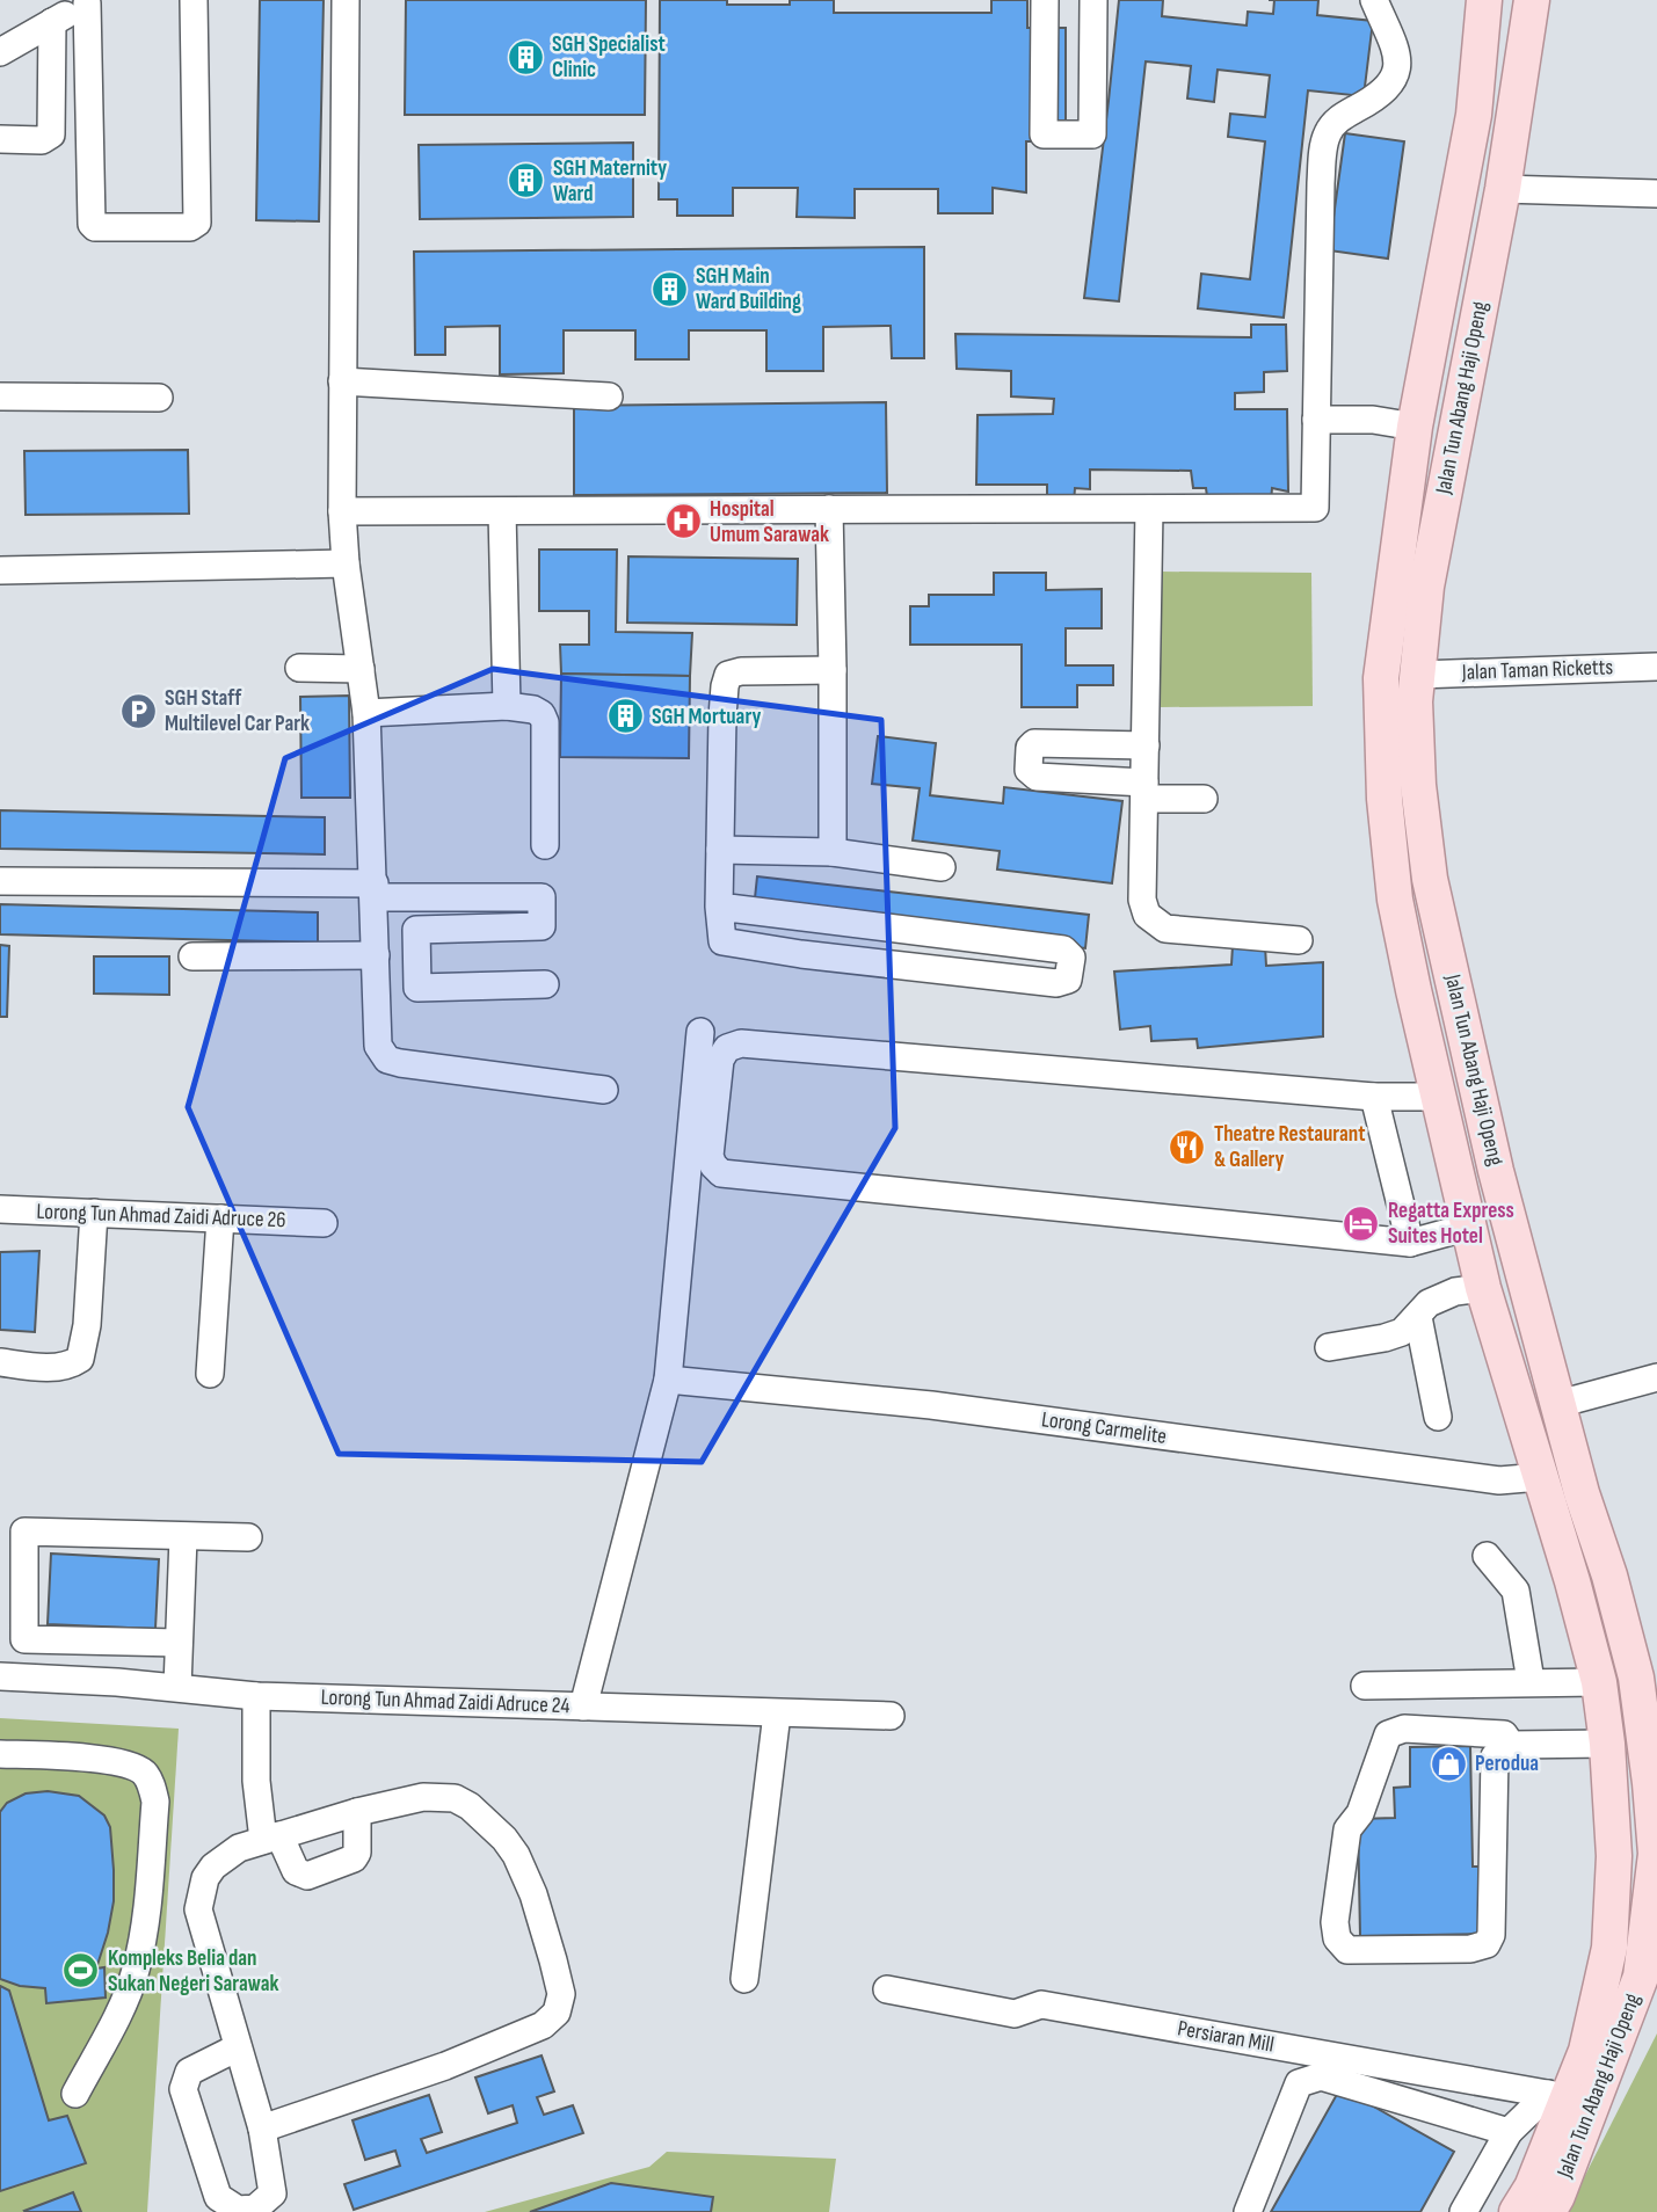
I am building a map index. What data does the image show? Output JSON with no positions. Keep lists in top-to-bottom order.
{
  "streets": {
    "main road": ["Jalan Tun Abang Haji Openg"],
    "street": [
      "Jalan Taman Ricketts",
      "Lorong Tun Ahmad Zaidi Adruce 26",
      "Lorong Carmelite",
      "Lorong Tun Ahmad Zaidi Adruce 24",
      "Persiaran Mill"
    ]
  },
  "crossings": [
    ["Jalan Tun Abang Haji Openg", "Jalan Taman Ricketts"],
    ["Jalan Tun Abang Haji Openg", "Lorong Carmelite"],
    ["Jalan Tun Abang Haji Openg", "Persiaran Mill"]
  ],
  "places": {
    "building": [
      "SGH Specialist Clinic",
      "SGH Maternity Ward",
      "SGH Main Ward Building",
      "SGH Mortuary"
    ],
    "hospital": ["Hospital Umum Sarawak"],
    "parking": ["SGH Staff Multilevel Car Park"],
    "restaurant": ["Theatre Restaurant & Gallery"],
    "hotel": ["Regatta Express Suites Hotel"],
    "shop": ["Perodua"],
    "sports": ["Kompleks Belia dan Sukan Negeri Sarawak"]
  }
}
